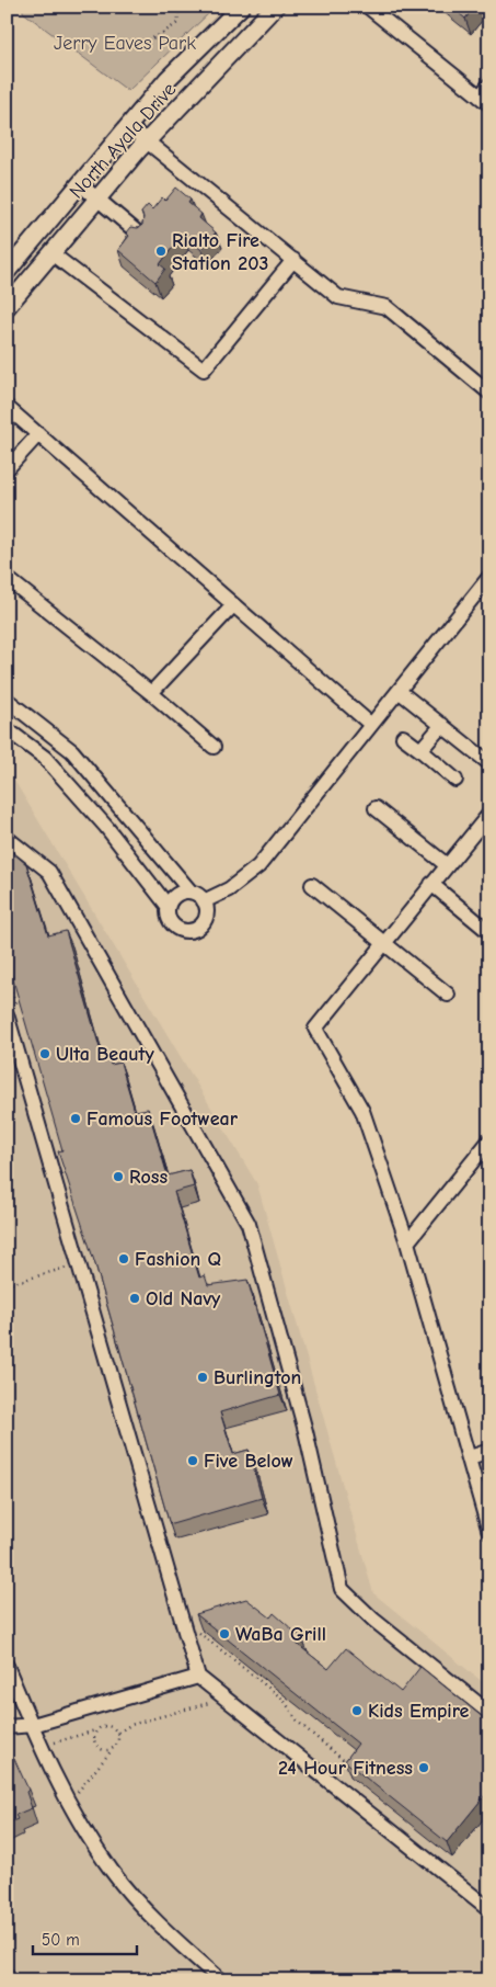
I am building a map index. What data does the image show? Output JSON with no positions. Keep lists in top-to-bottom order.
{
  "streets": {
    "main road": ["North Ayala Drive"]
  },
  "parks": ["Jerry Eaves Park"],
  "places": [
    "Rialto Fire Station 203",
    "Ulta Beauty",
    "Famous Footwear",
    "Ross",
    "Fashion Q",
    "Old Navy",
    "Burlington",
    "Five Below",
    "WaBa Grill",
    "Kids Empire",
    "24 Hour Fitness"
  ],
  "scale_bar": "50 m"
}
